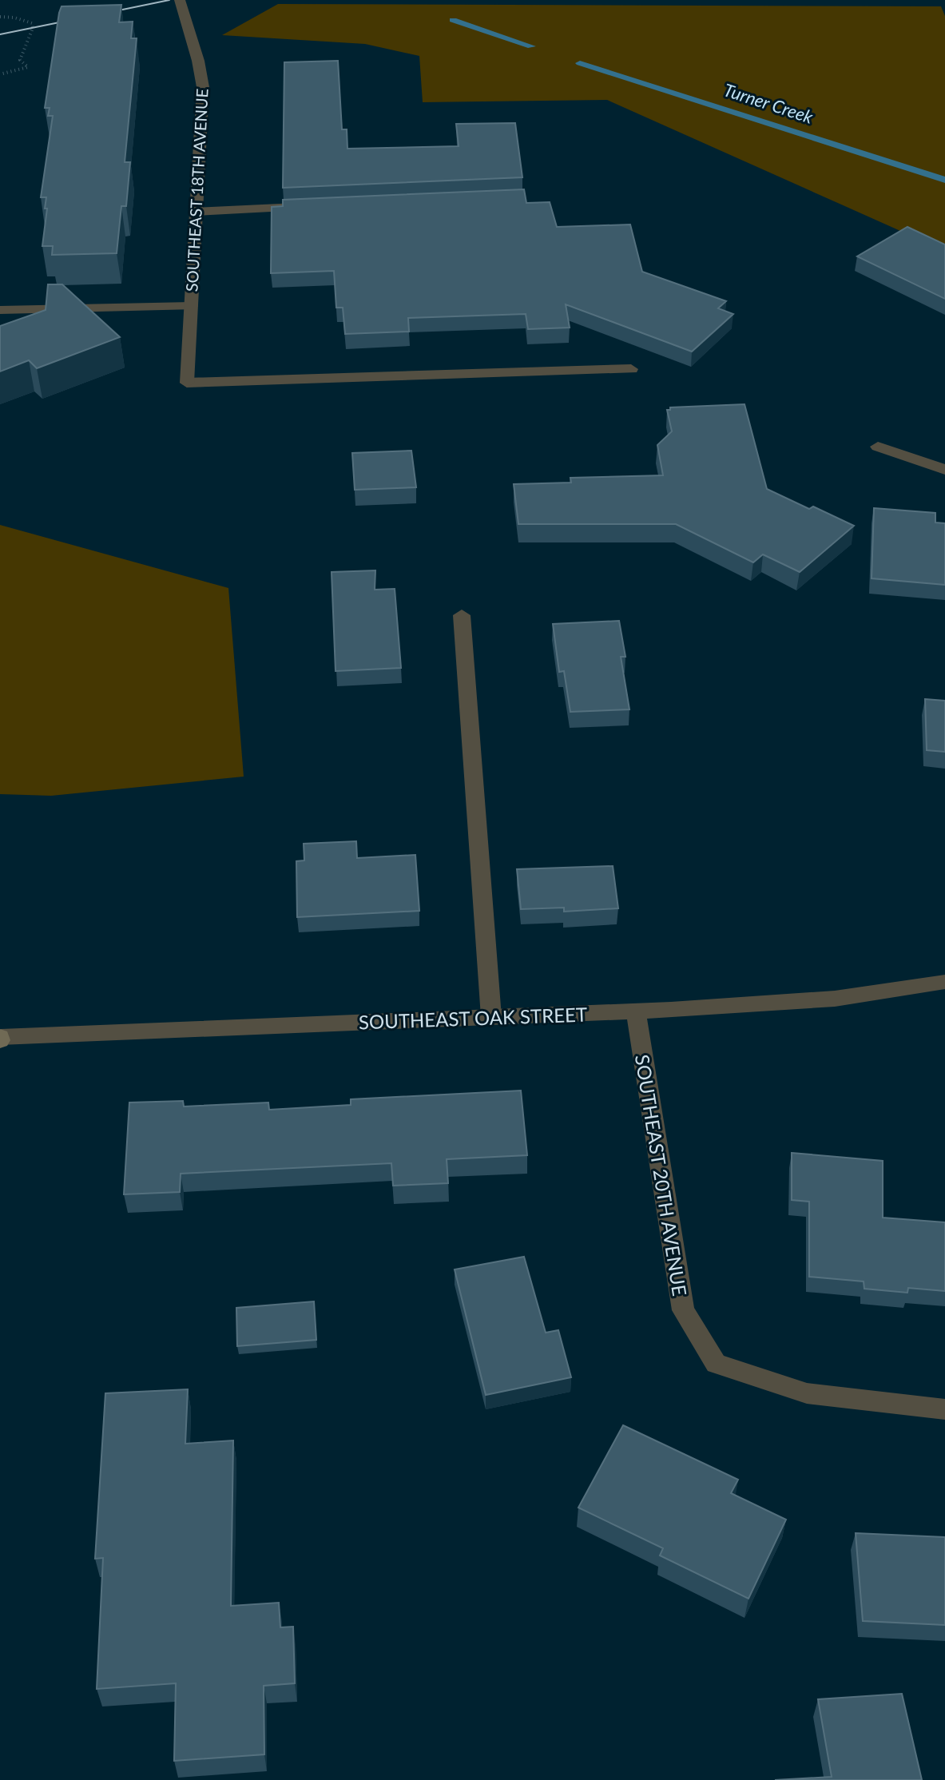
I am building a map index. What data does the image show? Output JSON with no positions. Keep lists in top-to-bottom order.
{
  "streets": {
    "street": ["SOUTHEAST 18TH AVENUE", "SOUTHEAST OAK STREET", "SOUTHEAST 20TH AVENUE"]
  },
  "crossings": [
    ["SOUTHEAST OAK STREET", "SOUTHEAST 20TH AVENUE"]
  ],
  "water": ["Turner Creek"]
}
